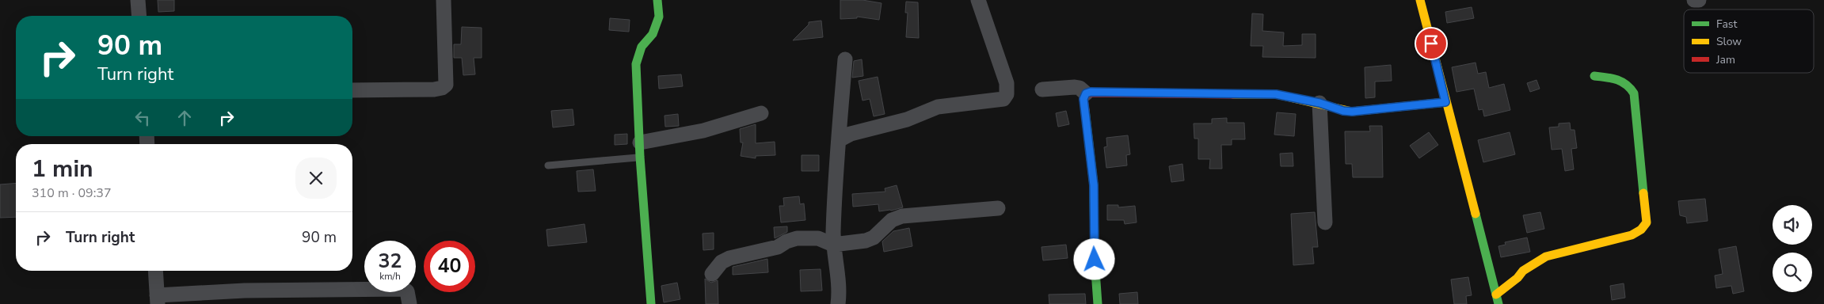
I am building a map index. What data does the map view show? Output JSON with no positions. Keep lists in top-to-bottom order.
{
  "legend": ["Fast", "Slow", "Jam"],
  "page": {
    "turn": ["90 m", "Turn right"],
    "heading": ["1 min", "310 m · 09:37"],
    "list": [
      {
        "name": "Turn right",
        "value": "90 m"
      }
    ],
    "speed": "32 km/h",
    "limit": "40"
  }
}
